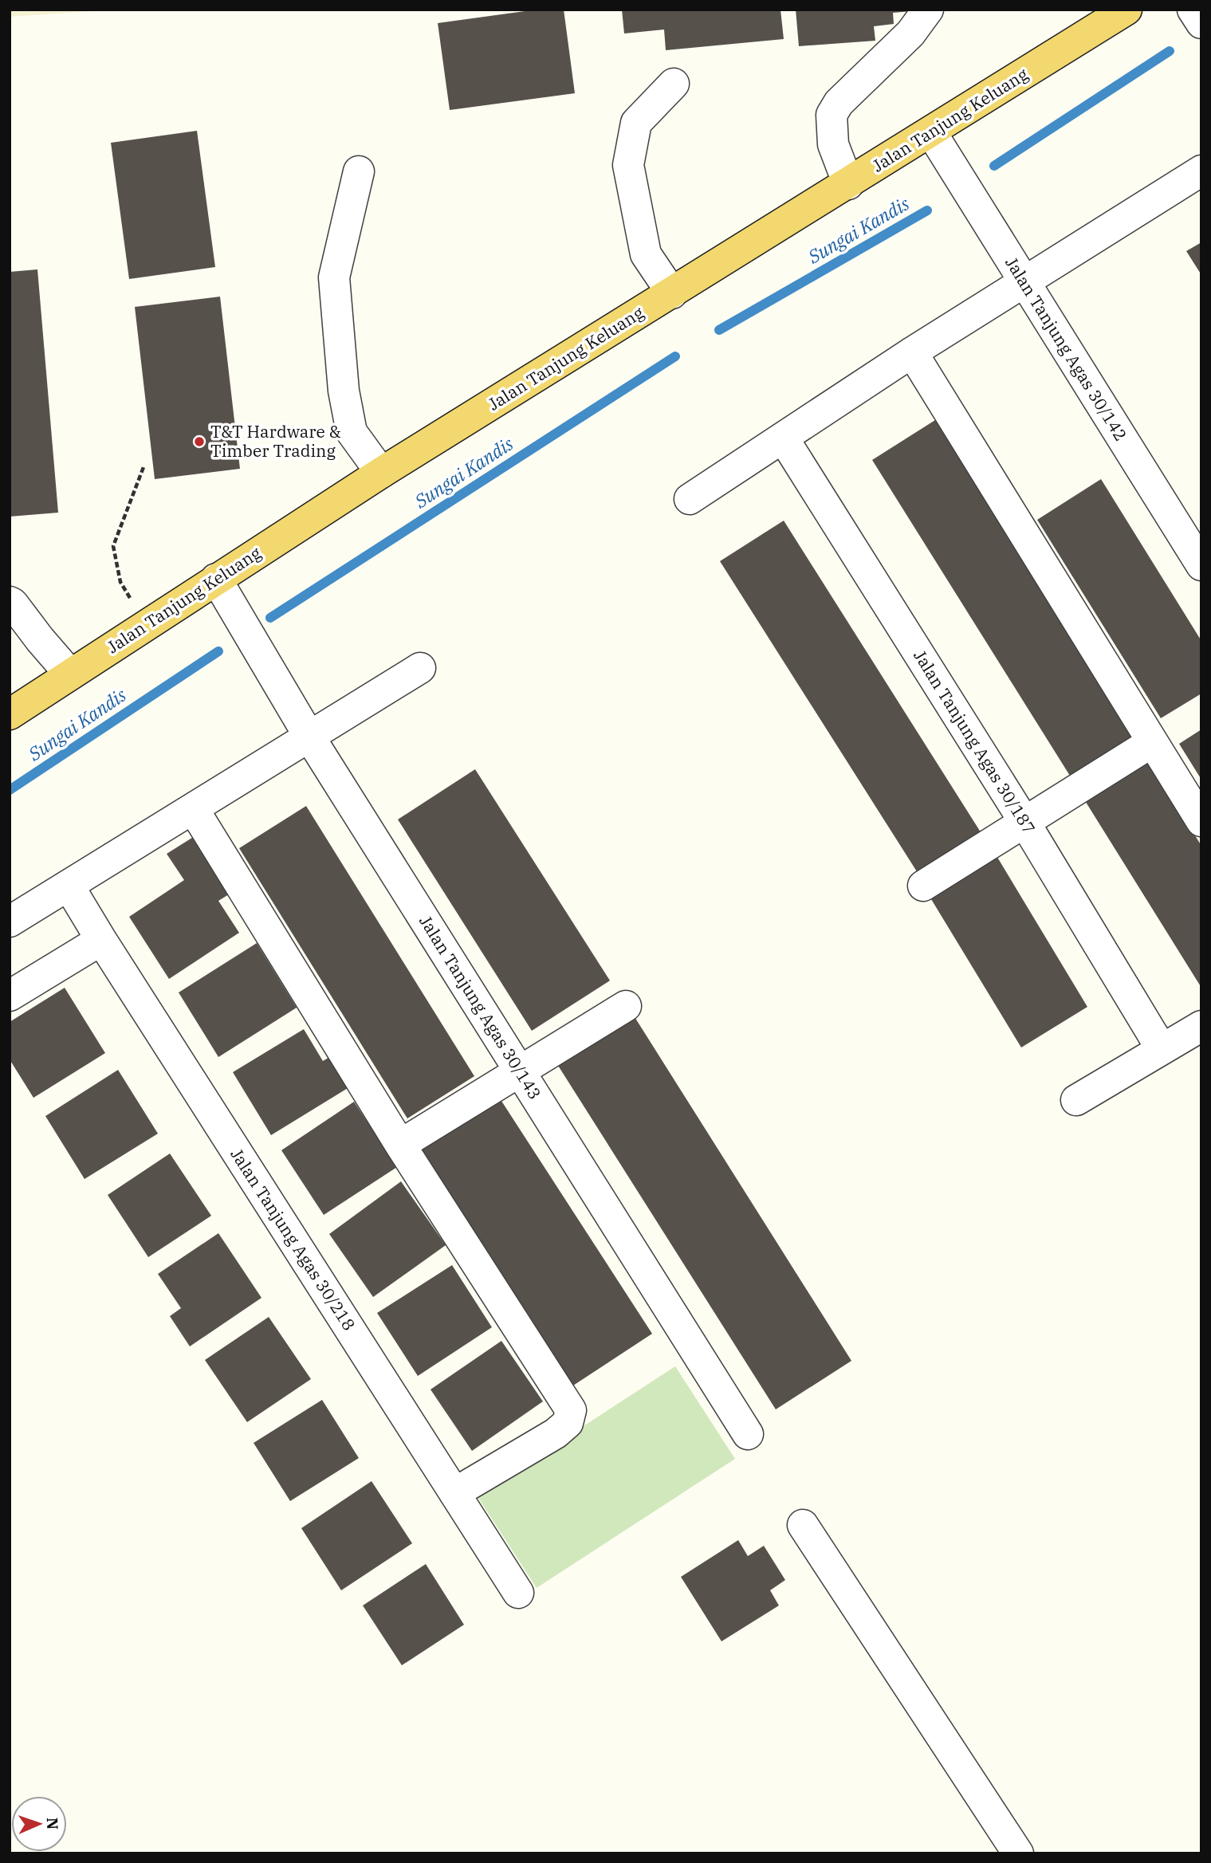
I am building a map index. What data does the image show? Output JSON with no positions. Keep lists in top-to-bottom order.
{
  "streets": {
    "main road": ["Jalan Tanjung Keluang"],
    "street": [
      "Jalan Tanjung Agas 30/142",
      "Jalan Tanjung Agas 30/187",
      "Jalan Tanjung Agas 30/143",
      "Jalan Tanjung Agas 30/218"
    ]
  },
  "crossings": [
    ["Jalan Tanjung Keluang", "Jalan Tanjung Agas 30/142"],
    ["Jalan Tanjung Keluang", "Jalan Tanjung Agas 30/143"]
  ],
  "water": ["Sungai Kandis"],
  "places": ["T&T Hardware & Timber Trading"],
  "north": "right"
}
